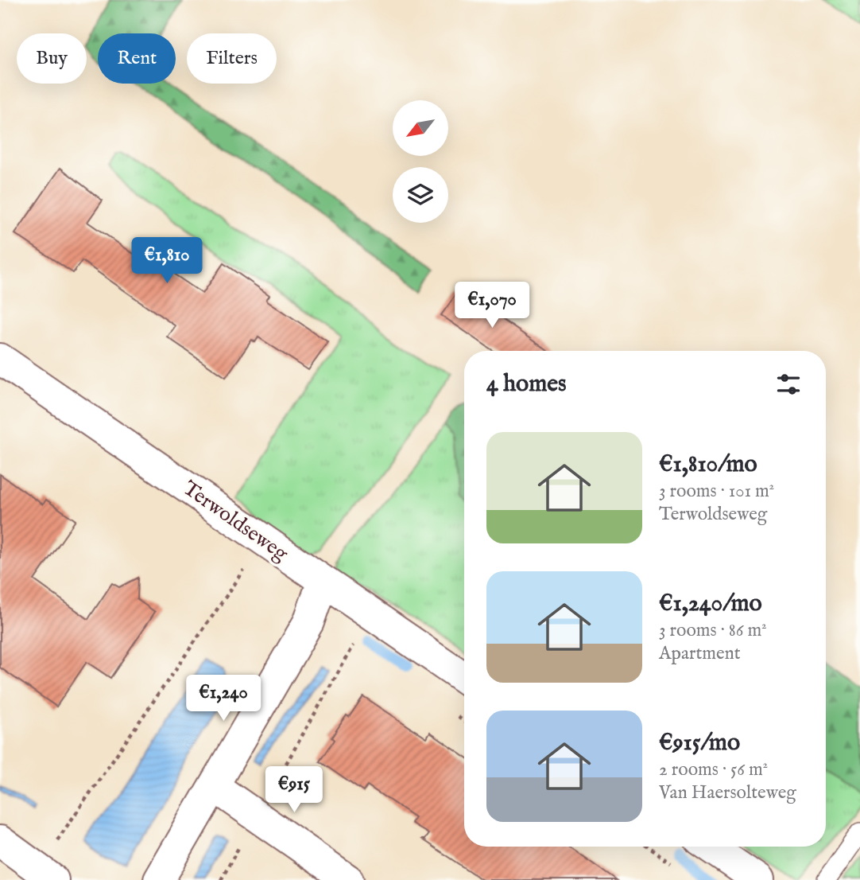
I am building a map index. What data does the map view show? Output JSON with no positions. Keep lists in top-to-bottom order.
{
  "streets": {
    "street": ["Terwoldseweg"]
  },
  "north": "bottom left",
  "page": {
    "chip": ["Buy", "Rent", "Filters"],
    "price": [
      "€1,810",
      "€1,070",
      "€1,240",
      "€915"
    ],
    "heading": "4 homes",
    "list": [
      {
        "name": "€1,810/mo",
        "note": "3 rooms · 101 m² · Terwoldseweg"
      },
      {
        "name": "€1,240/mo",
        "note": "3 rooms · 86 m² · Apartment"
      },
      {
        "name": "€915/mo",
        "note": "2 rooms · 56 m² · Van Haersolteweg"
      }
    ]
  }
}
